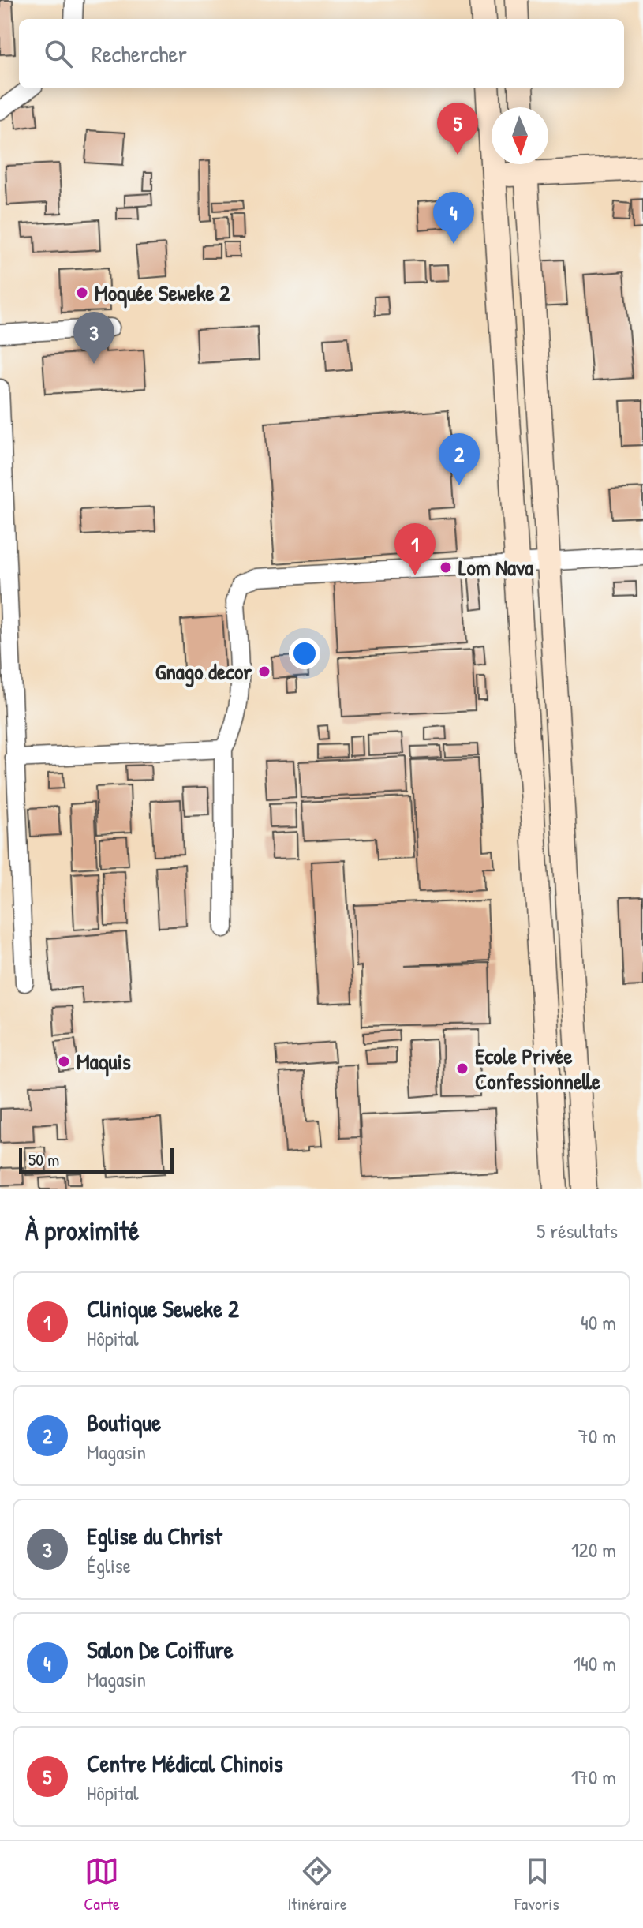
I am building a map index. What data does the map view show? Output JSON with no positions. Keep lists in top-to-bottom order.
{
  "places": [
    "Moquée Seweke 2",
    "Lom Nava",
    "Gnago decor",
    "Maquis",
    "Ecole Privée Confessionnelle"
  ],
  "scale_bar": "50 m",
  "north": "bottom",
  "page": {
    "search": "Rechercher",
    "pins": [
      "5",
      "4",
      "3",
      "2",
      "1"
    ],
    "scale": "50 m",
    "heading": ["À proximité", "5 résultats"],
    "list": [
      {
        "mark": "1",
        "name": "Clinique Seweke 2",
        "note": "Hôpital",
        "value": "40 m"
      },
      {
        "mark": "2",
        "name": "Boutique",
        "note": "Magasin",
        "value": "70 m"
      },
      {
        "mark": "3",
        "name": "Eglise du Christ",
        "note": "Église",
        "value": "120 m"
      },
      {
        "mark": "4",
        "name": "Salon De Coiffure",
        "note": "Magasin",
        "value": "140 m"
      },
      {
        "mark": "5",
        "name": "Centre Médical Chinois",
        "note": "Hôpital",
        "value": "170 m"
      }
    ],
    "nav": ["Carte", "Itinéraire", "Favoris"]
  }
}
